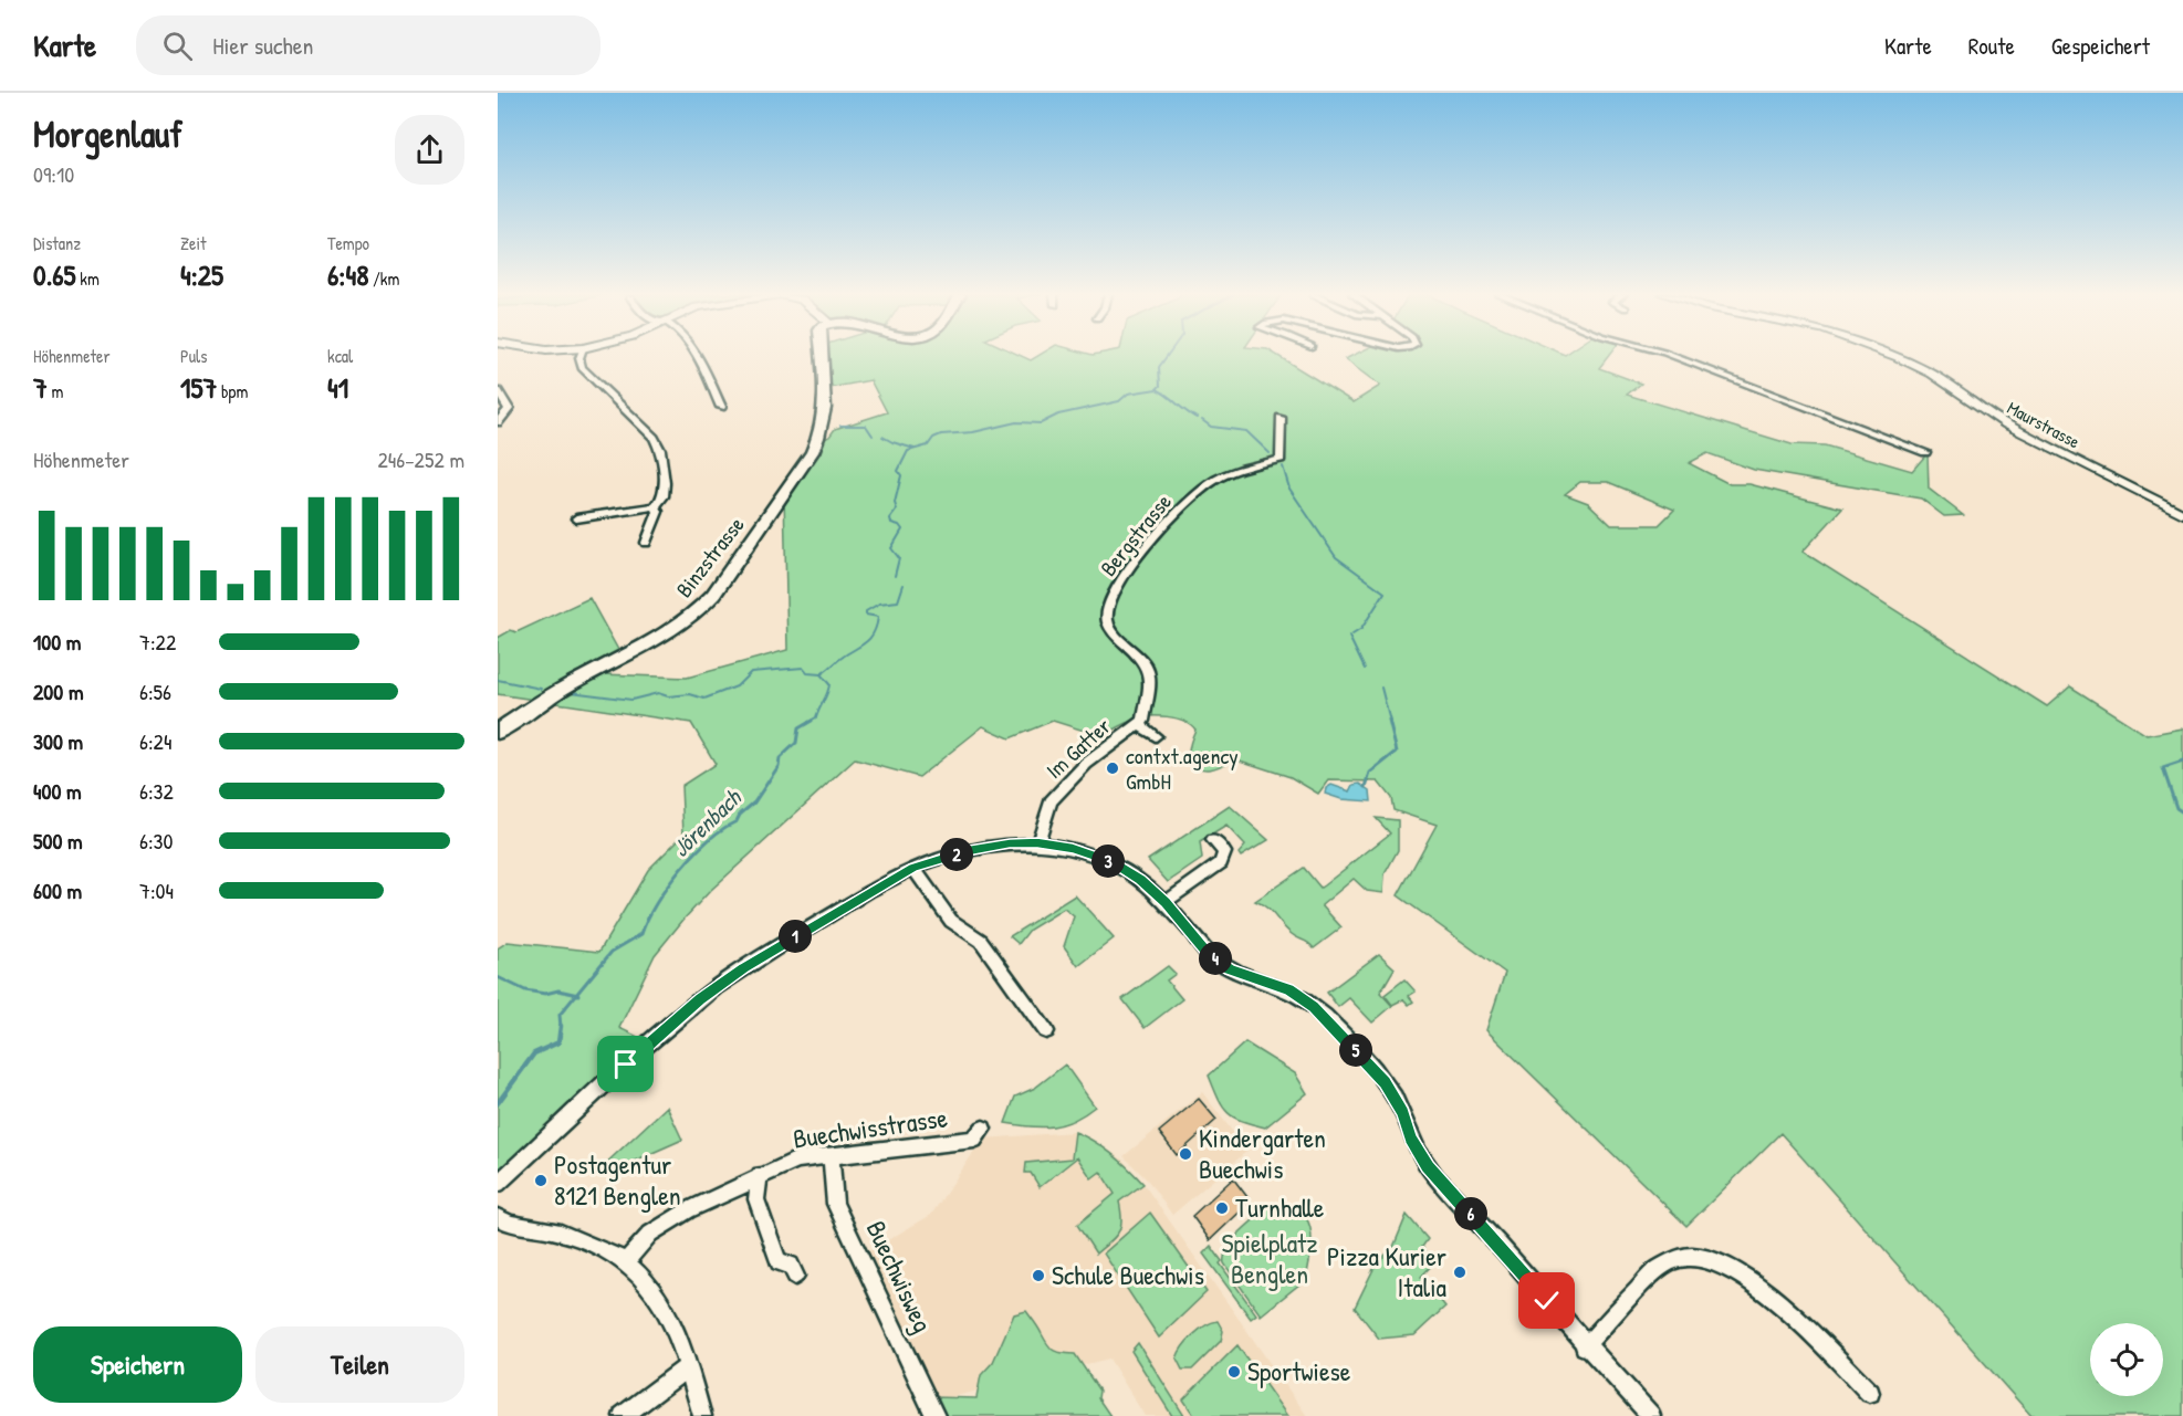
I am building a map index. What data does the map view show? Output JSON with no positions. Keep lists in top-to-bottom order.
{
  "streets": {
    "main road": ["Binzstrasse"],
    "street": [
      "Maurstrasse",
      "Bergstrasse",
      "Im Gatter",
      "Buechwisstrasse",
      "Buechwisweg"
    ]
  },
  "crossings": [
    ["Bergstrasse", "Im Gatter"],
    ["Buechwisstrasse", "Buechwisweg"]
  ],
  "water": ["Jörenbach"],
  "parks": ["Spielplatz Benglen"],
  "places": [
    "contxt.agency GmbH",
    "Kindergarten Buechwis",
    "Postagentur 8121 Benglen",
    "Turnhalle",
    "Pizza Kurier Italia",
    "Schule Buechwis",
    "Sportwiese"
  ],
  "page": {
    "header": "Karte",
    "search": "Hier suchen",
    "nav": ["Karte", "Route", "Gespeichert"],
    "heading": ["Morgenlauf", "09:10"],
    "stats": [
      ["Distanz", "0.65 km"],
      ["Zeit", "4:25"],
      ["Tempo", "6:48 /km"],
      ["Höhenmeter", "7 m"],
      ["Puls", "157 bpm"],
      ["kcal", "41"]
    ],
    "chart": ["Höhenmeter", "246–252 m"],
    "list": [
      {
        "name": "100 m",
        "note": "7:22"
      },
      {
        "name": "200 m",
        "note": "6:56"
      },
      {
        "name": "300 m",
        "note": "6:24"
      },
      {
        "name": "400 m",
        "note": "6:32"
      },
      {
        "name": "500 m",
        "note": "6:30"
      },
      {
        "name": "600 m",
        "note": "7:04"
      }
    ],
    "pins": [
      "2",
      "3",
      "1",
      "4",
      "5",
      "6"
    ],
    "buttons": ["Speichern", "Teilen"]
  }
}
